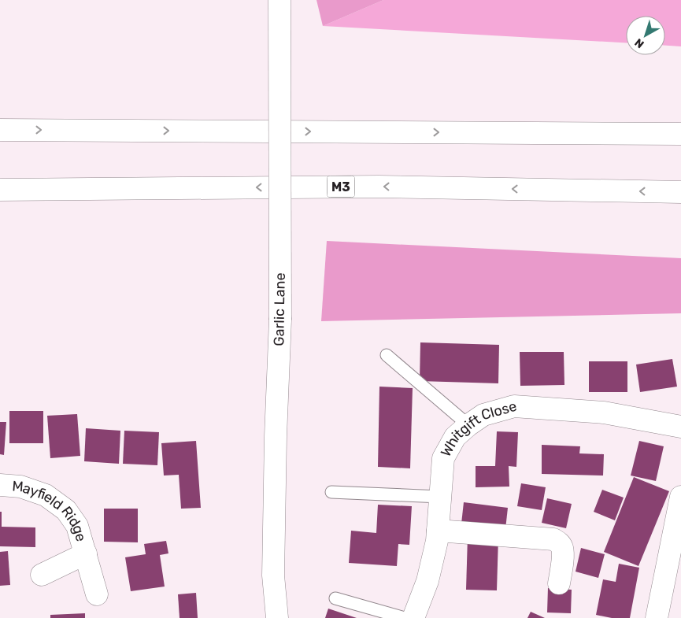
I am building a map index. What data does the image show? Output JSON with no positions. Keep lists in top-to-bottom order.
{
  "streets": {
    "main road": [
      "M3",
      "Garlic Lane",
      "Whitgift Close",
      "Mayfield Ridge"
    ]
  },
  "north": "bottom left"
}
